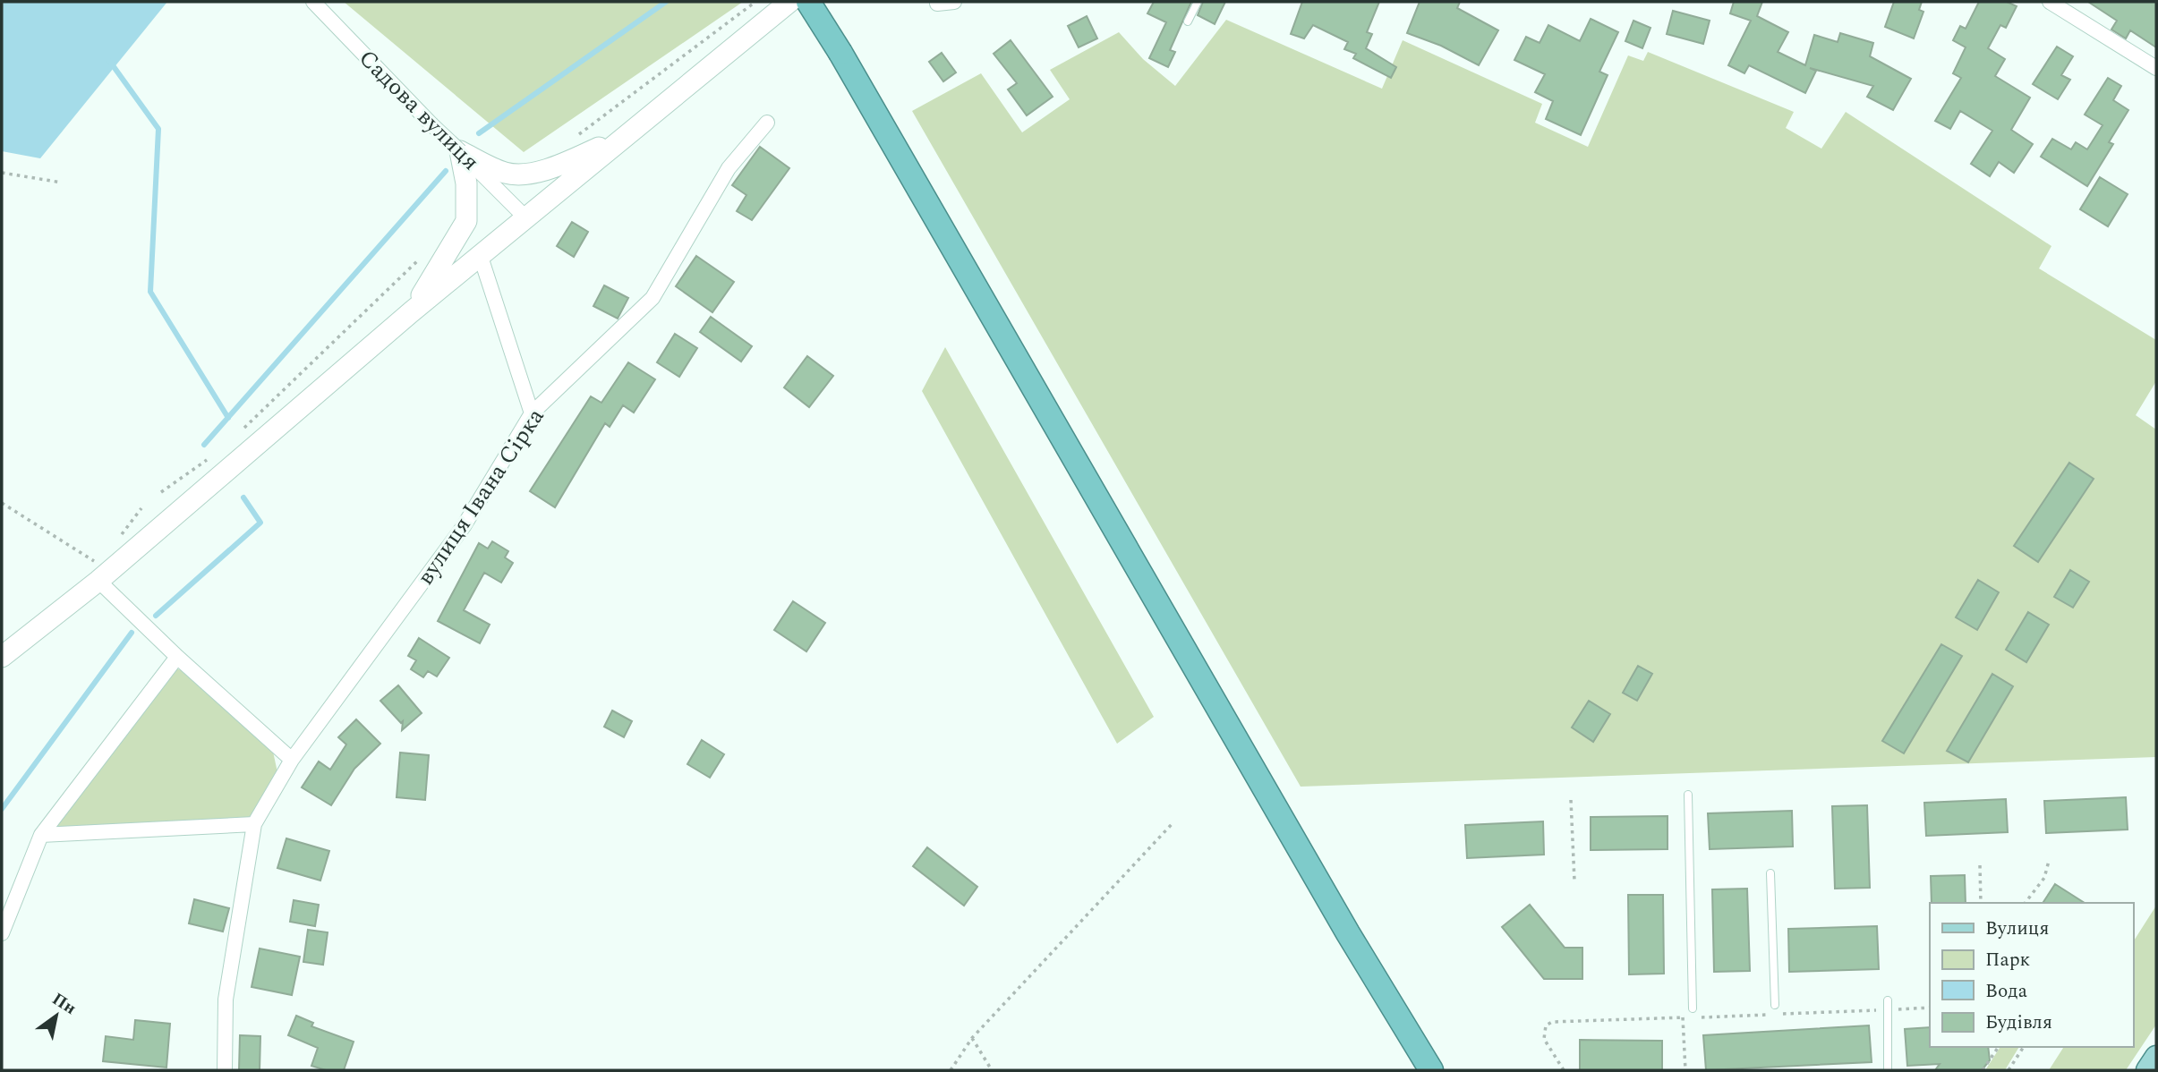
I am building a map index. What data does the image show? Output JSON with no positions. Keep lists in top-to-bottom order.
{
  "streets": {
    "street": ["Садова вулиця", "вулиця Івана Сірка"]
  },
  "legend": [
    "Вулиця",
    "Парк",
    "Вода",
    "Будівля"
  ],
  "north": "top right"
}
